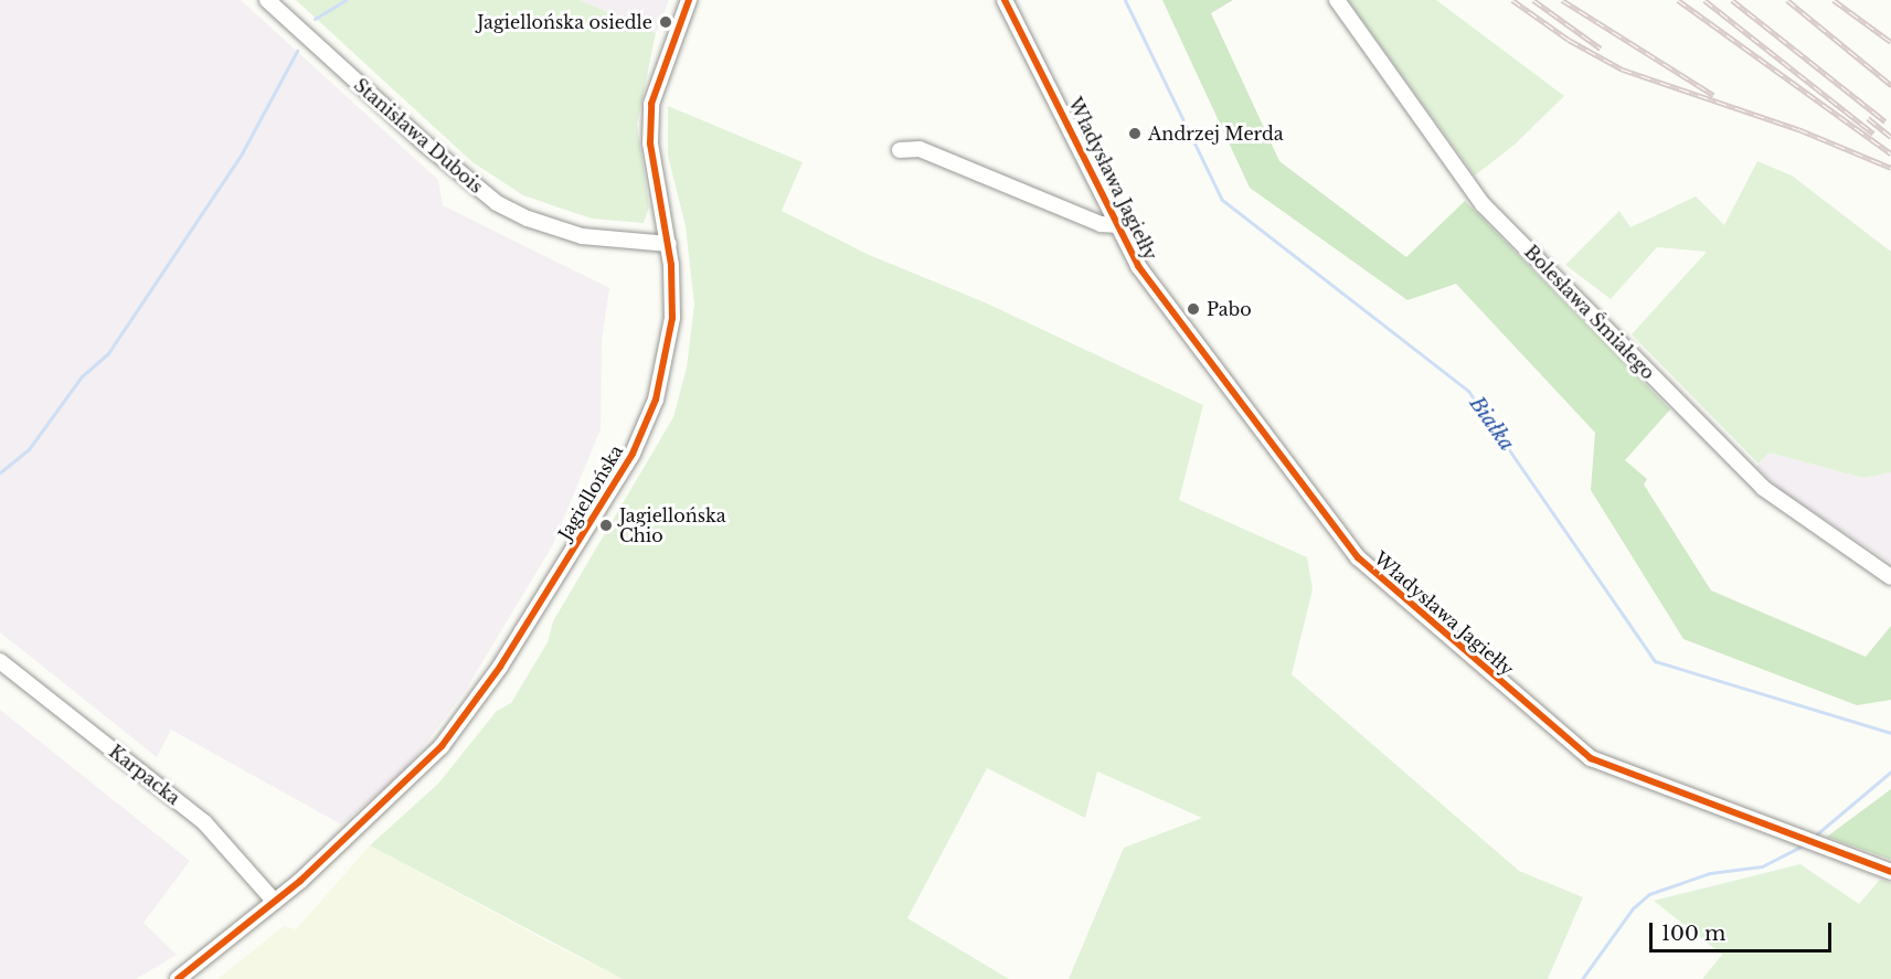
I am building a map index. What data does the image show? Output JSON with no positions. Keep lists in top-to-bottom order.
{
  "streets": {
    "street": [
      "Stanisława Dubois",
      "Władysława Jagiełły",
      "Bolesława Śmiałego",
      "Jagiellońska",
      "Karpacka"
    ]
  },
  "crossings": [
    ["Stanisława Dubois", "Jagiellońska"],
    ["Jagiellońska", "Karpacka"]
  ],
  "water": ["Białka"],
  "places": [
    "Jagiellońska osiedle",
    "Andrzej Merda",
    "Pabo",
    "Jagiellońska Chio"
  ],
  "scale_bar": "100 m"
}
